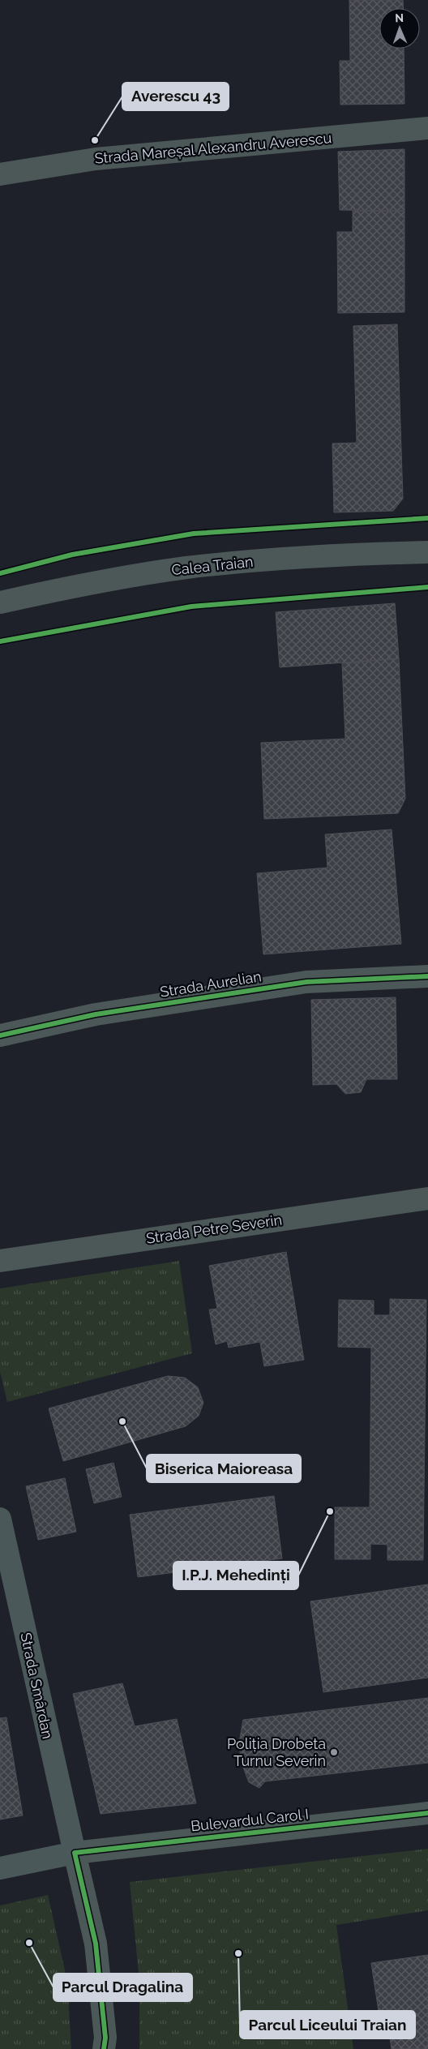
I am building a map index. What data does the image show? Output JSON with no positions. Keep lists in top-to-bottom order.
{
  "streets": {
    "main road": ["Strada Smârdan", "Bulevardul Carol I"],
    "street": [
      "Strada Mareșal Alexandru Averescu",
      "Calea Traian",
      "Strada Aurelian",
      "Strada Petre Severin"
    ]
  },
  "crossings": [
    ["Strada Smârdan", "Bulevardul Carol I"]
  ],
  "places": [
    "Averescu 43",
    "Biserica Maioreasa",
    "I.P.J. Mehedinți",
    "Poliția Drobeta Turnu Severin",
    "Parcul Dragalina",
    "Parcul Liceului Traian"
  ],
  "north": "top"
}
